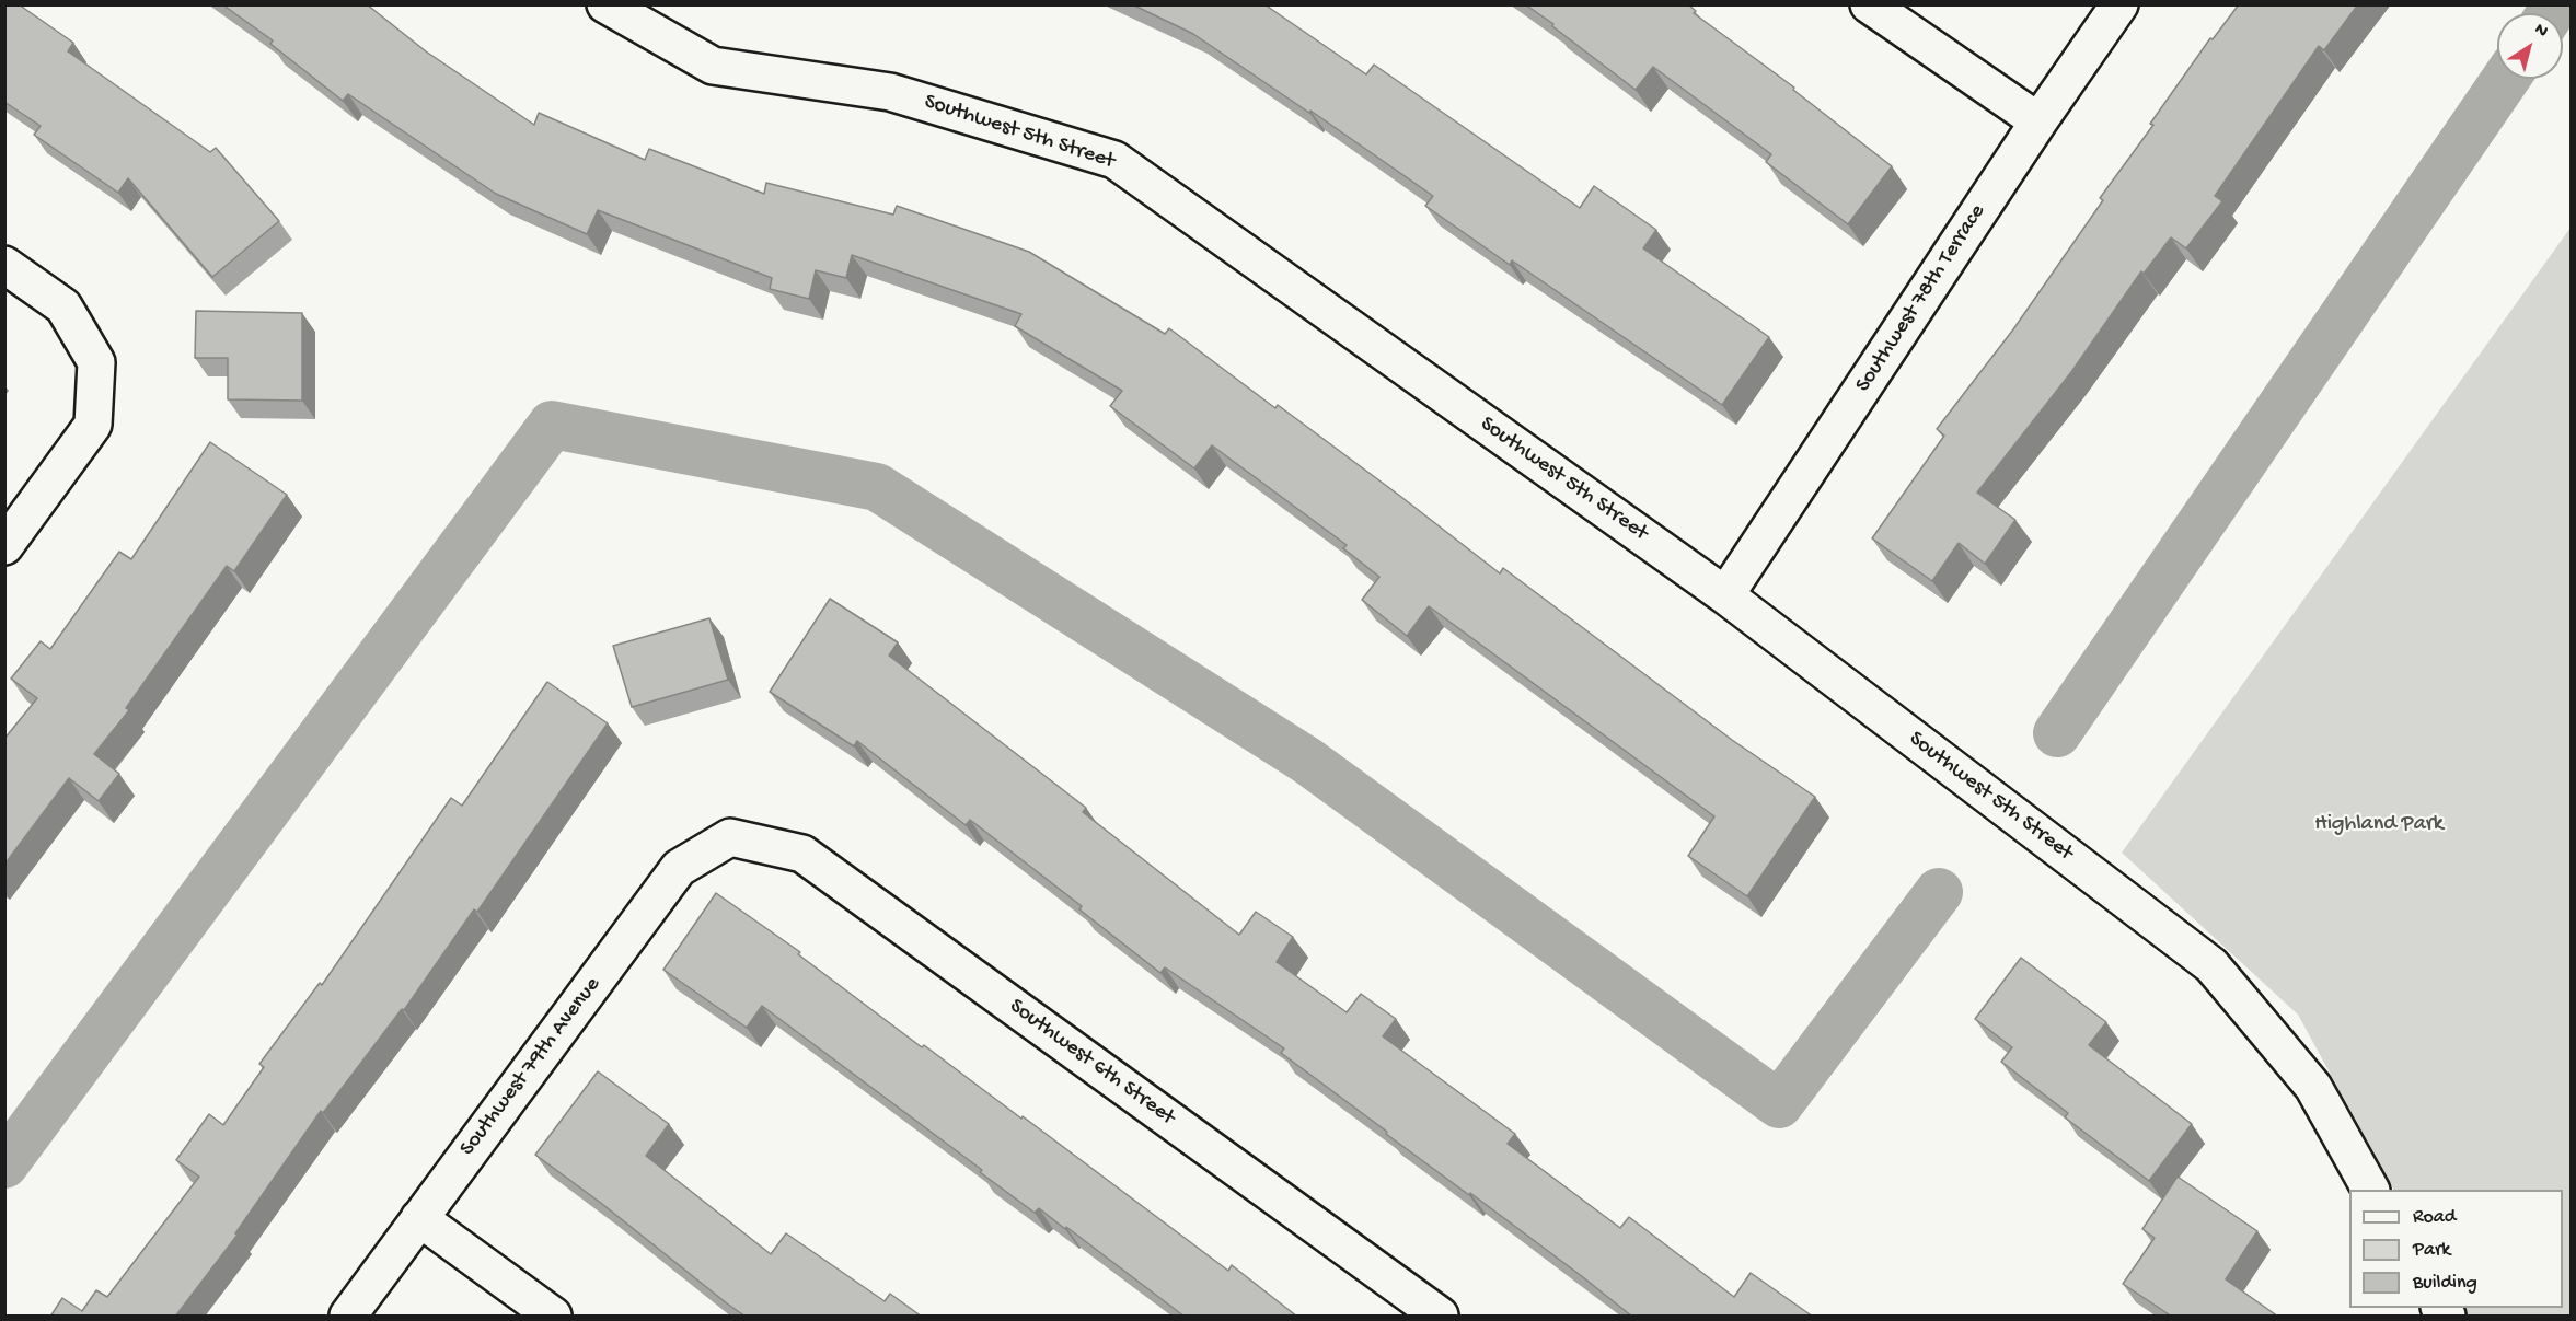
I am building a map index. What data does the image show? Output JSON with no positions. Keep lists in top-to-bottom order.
{
  "streets": {
    "street": [
      "Southwest 5th Street",
      "Southwest 78th Terrace",
      "Southwest 6th Street",
      "Southwest 79th Avenue"
    ]
  },
  "crossings": [
    ["Southwest 5th Street", "Southwest 78th Terrace"],
    ["Southwest 6th Street", "Southwest 79th Avenue"]
  ],
  "parks": ["Highland Park"],
  "legend": ["Road", "Park", "Building"],
  "north": "top right"
}
